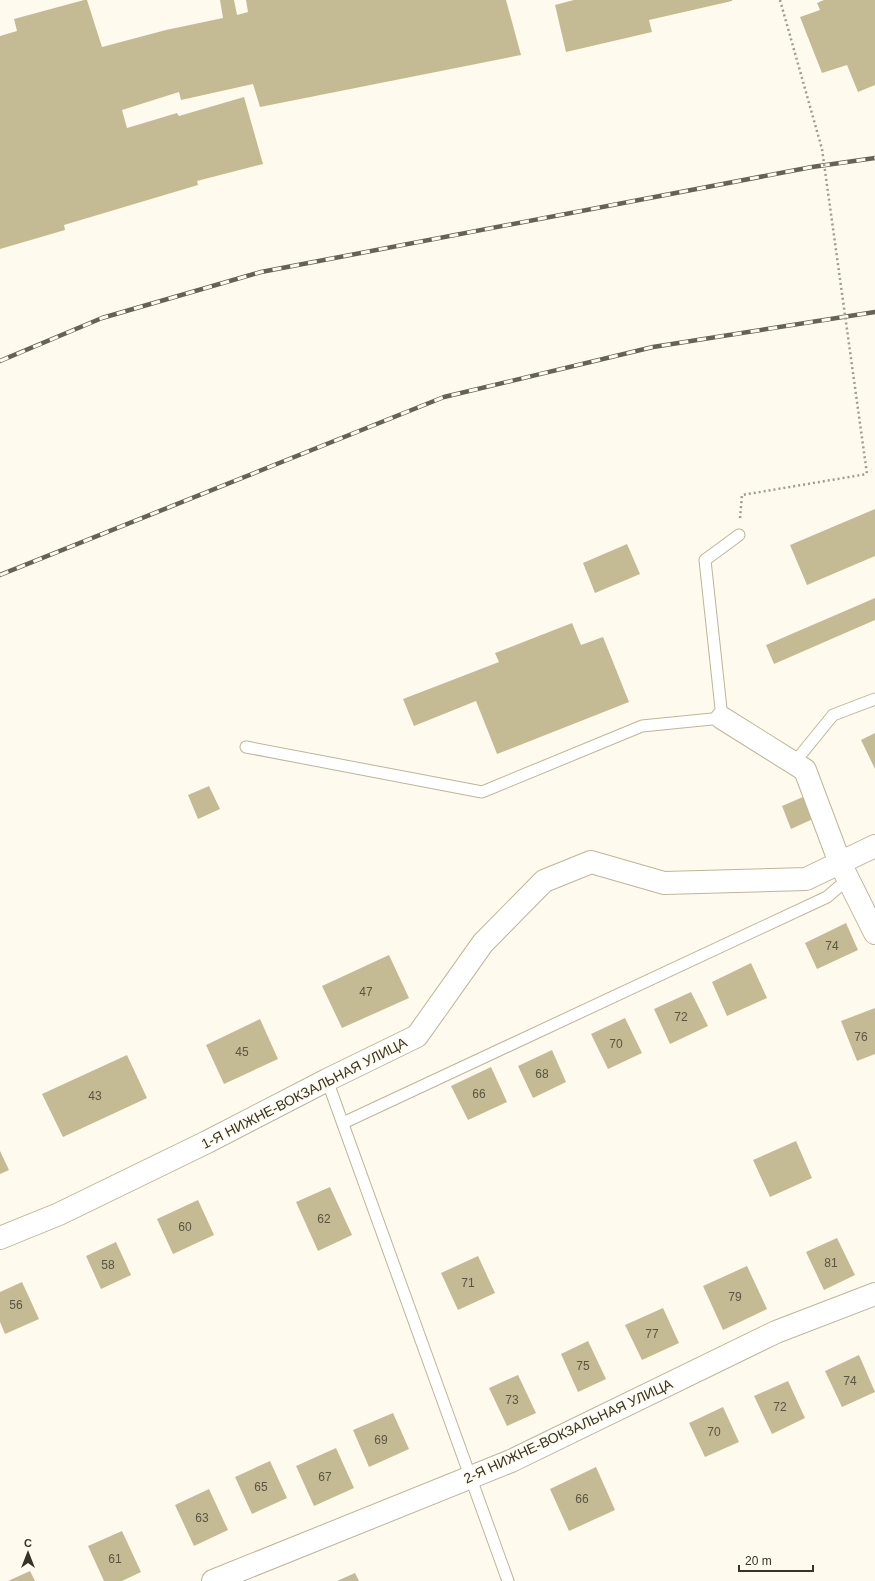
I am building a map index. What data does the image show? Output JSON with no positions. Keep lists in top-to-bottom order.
{
  "streets": {
    "street": ["1-Я НИЖНЕ-ВОКЗАЛЬНАЯ УЛИЦА", "2-Я НИЖНЕ-ВОКЗАЛЬНАЯ УЛИЦА"]
  },
  "house_numbers": [
    "74",
    "47",
    "72",
    "76",
    "70",
    "45",
    "68",
    "66",
    "43",
    "62",
    "60",
    "81",
    "58",
    "71",
    "79",
    "56",
    "77",
    "75",
    "74",
    "73",
    "72",
    "70",
    "69",
    "67",
    "65",
    "66",
    "63",
    "61"
  ],
  "scale_bar": "20 m",
  "north": "top"
}
